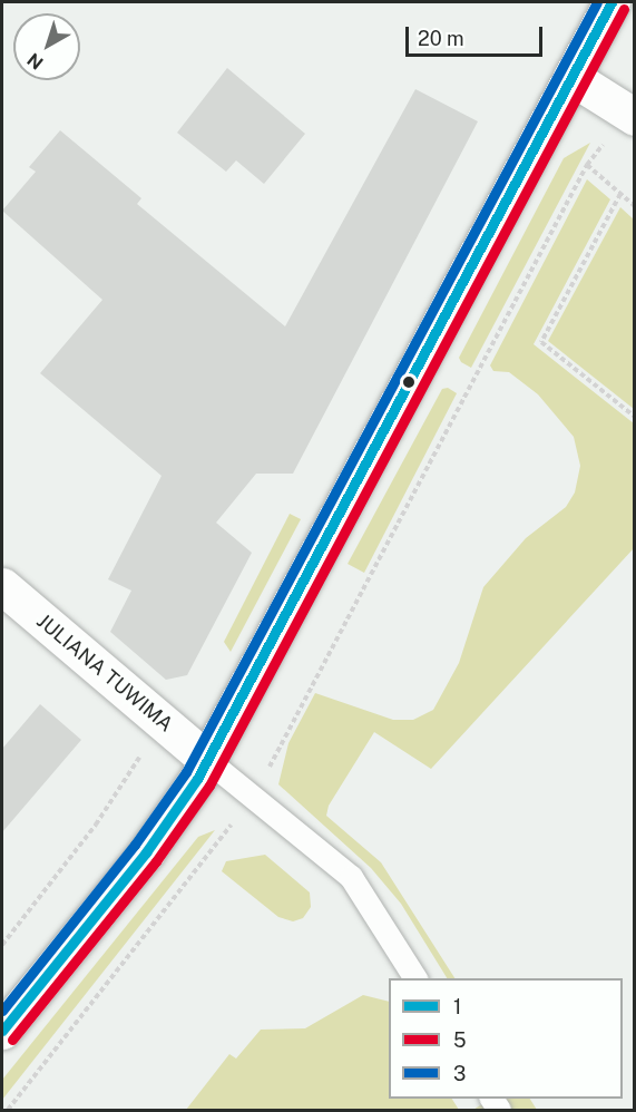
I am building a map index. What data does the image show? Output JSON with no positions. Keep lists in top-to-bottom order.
{
  "streets": {
    "street": ["JULIANA TUWIMA"]
  },
  "lines": ["transit line 1", "transit line 3", "transit line 5"],
  "legend": ["1", "5", "3"],
  "scale_bar": "20 m",
  "north": "bottom left"
}
